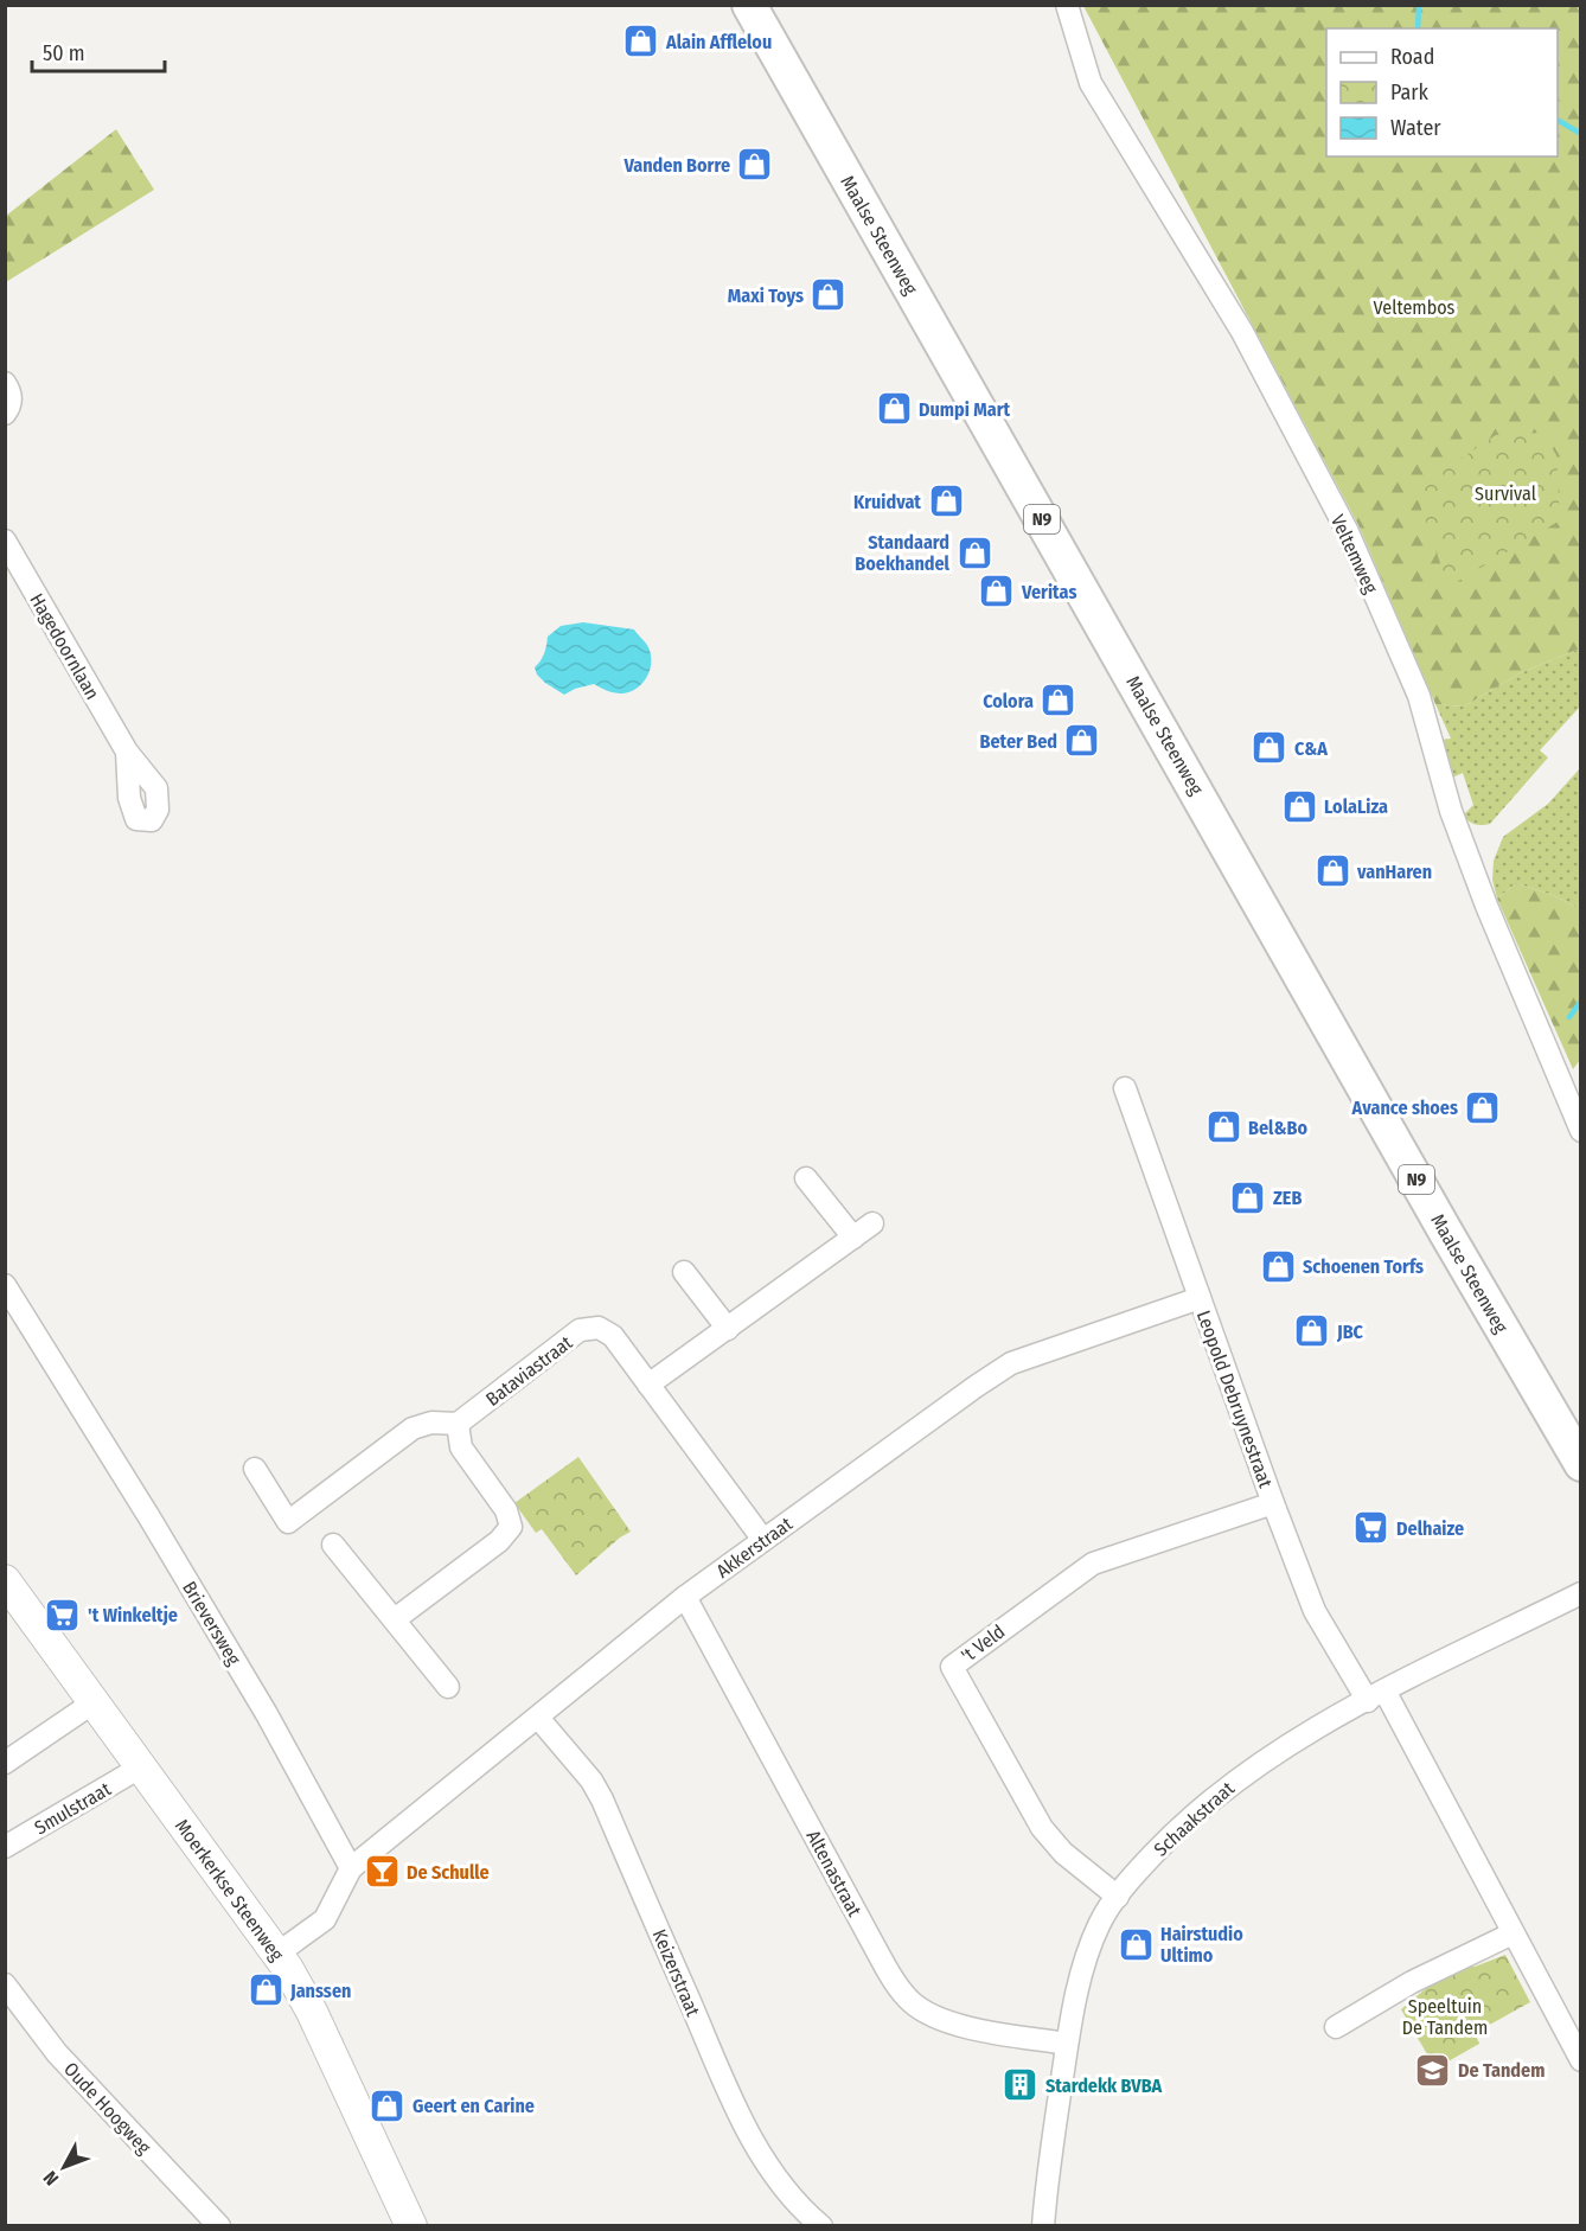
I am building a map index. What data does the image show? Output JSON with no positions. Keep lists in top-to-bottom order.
{
  "streets": {
    "main road": ["Maalse Steenweg", "N9"],
    "street": [
      "Veltemweg",
      "Hagedoornlaan",
      "Bataviastraat",
      "Leopold Debruynestraat",
      "Akkerstraat",
      "Brieversweg",
      "'t Veld",
      "Smulstraat",
      "Schaakstraat",
      "Altenastraat",
      "Moerkerkse Steenweg",
      "Keizerstraat",
      "Oude Hoogweg"
    ]
  },
  "crossings": [
    ["Bataviastraat", "Akkerstraat"],
    ["Leopold Debruynestraat", "Akkerstraat"],
    ["Leopold Debruynestraat", "'t Veld"],
    ["Leopold Debruynestraat", "Schaakstraat"],
    ["Akkerstraat", "Brieversweg"],
    ["Akkerstraat", "Altenastraat"],
    ["Akkerstraat", "Keizerstraat"],
    ["'t Veld", "Schaakstraat"],
    ["Smulstraat", "Moerkerkse Steenweg"],
    ["Schaakstraat", "Altenastraat"]
  ],
  "parks": ["Veltembos", "Survival", "Speeltuin De Tandem"],
  "places": {
    "shop": [
      "Alain Afflelou",
      "Vanden Borre",
      "Maxi Toys",
      "Dumpi Mart",
      "Kruidvat",
      "Standaard Boekhandel",
      "Veritas",
      "Colora",
      "Beter Bed",
      "C&A",
      "LolaLiza",
      "vanHaren",
      "Avance shoes",
      "Bel&Bo",
      "ZEB",
      "Schoenen Torfs",
      "JBC",
      "Hairstudio Ultimo",
      "Janssen",
      "Geert en Carine"
    ],
    "supermarket": ["Delhaize", "'t Winkeltje"],
    "bar": ["De Schulle"],
    "school or university": ["De Tandem"],
    "building": ["Stardekk BVBA"]
  },
  "legend": ["Road", "Park", "Water"],
  "scale_bar": "50 m",
  "north": "bottom left"
}
